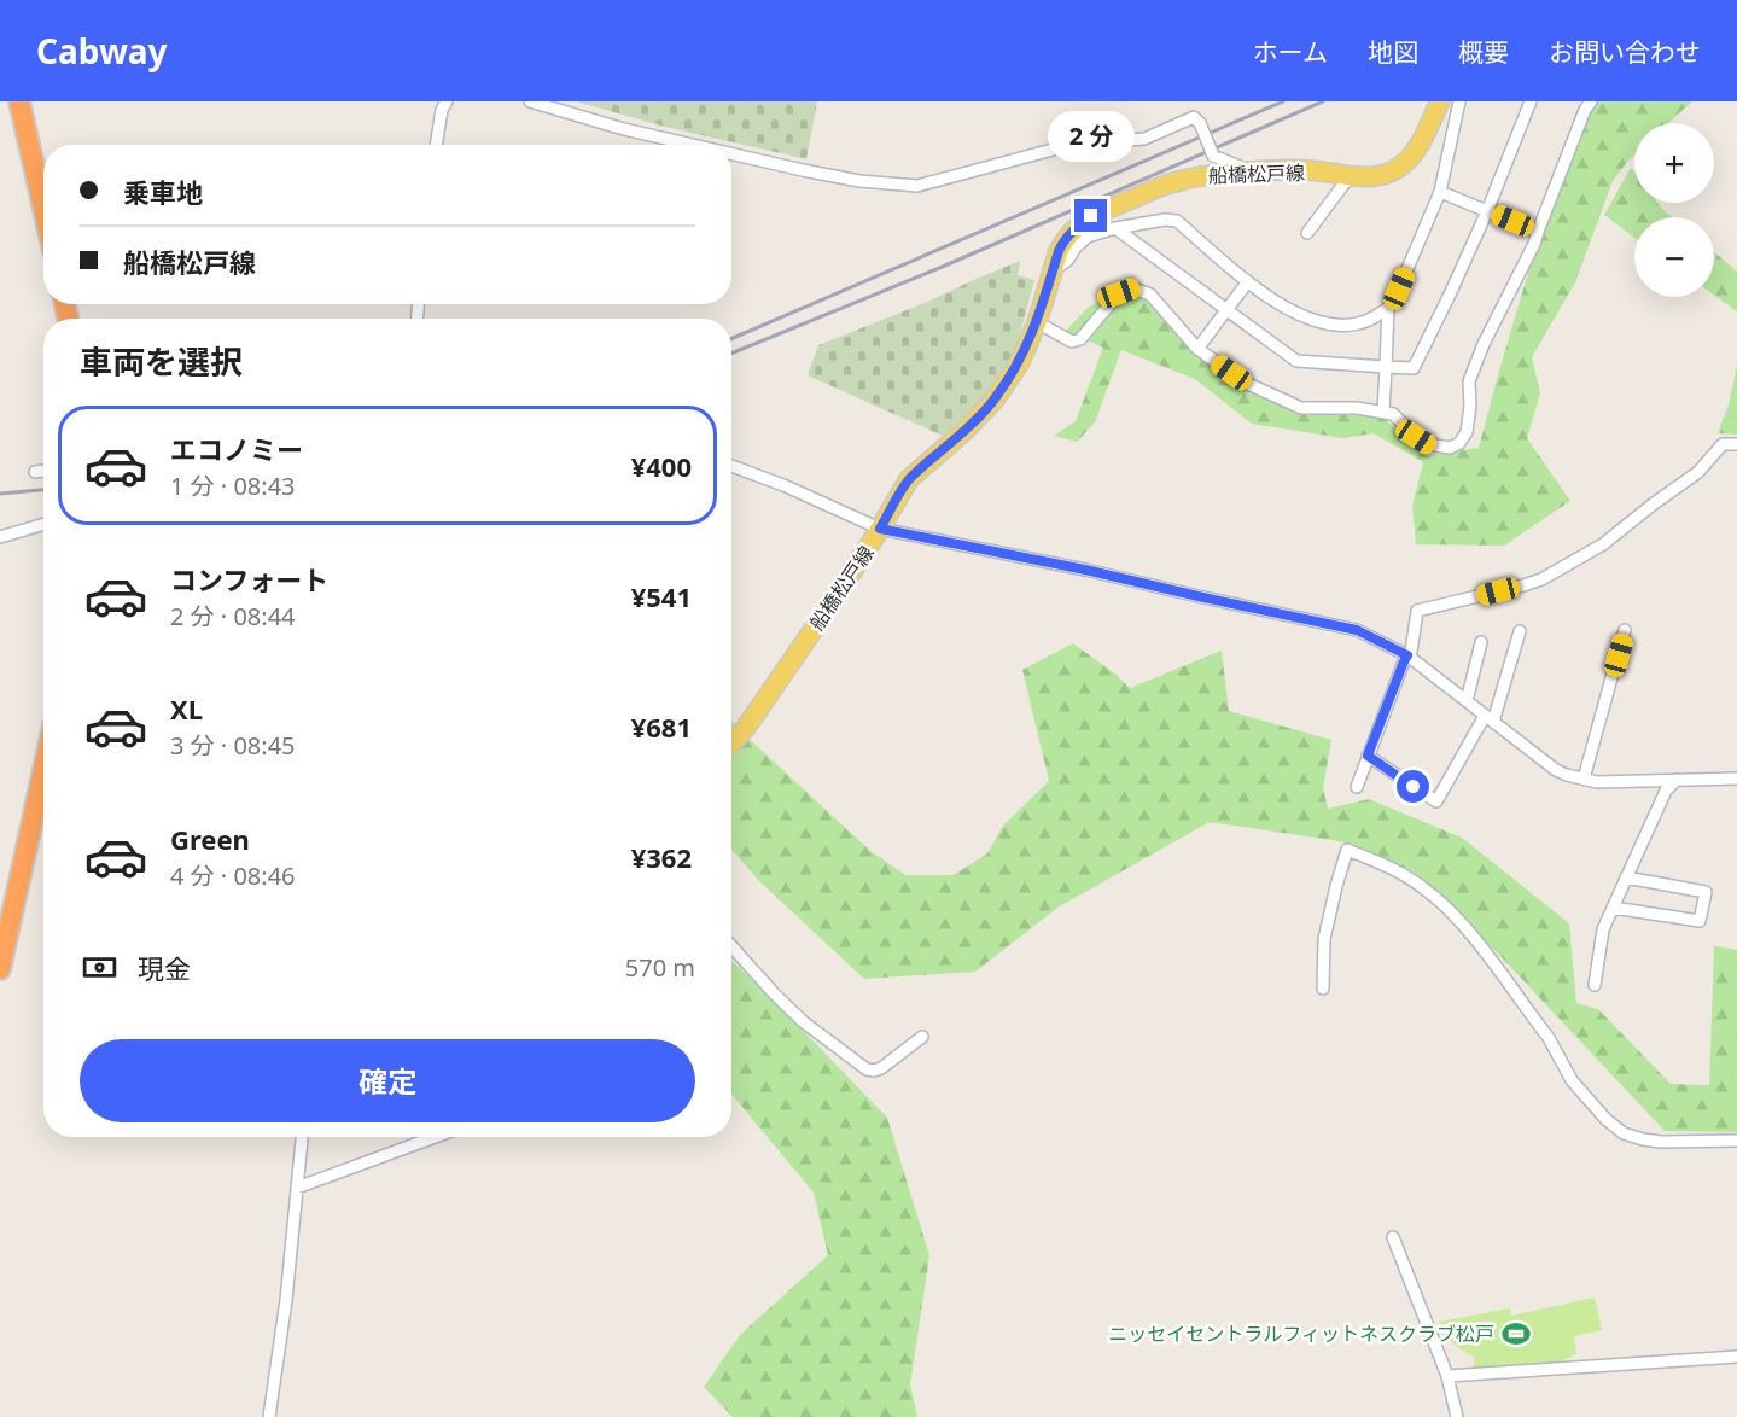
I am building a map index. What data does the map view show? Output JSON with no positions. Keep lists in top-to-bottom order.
{
  "streets": {
    "main road": ["船橋松戸線"]
  },
  "places": {
    "sports": ["ニッセイセントラルフィットネスクラブ松戸"]
  },
  "page": {
    "header": "Cabway",
    "nav": [
      "ホーム",
      "地図",
      "概要",
      "お問い合わせ"
    ],
    "bubble": "2 分",
    "map_buttons": ["+", "−"],
    "banner": ["乗車地", "船橋松戸線"],
    "heading": "車両を選択",
    "list": [
      {
        "name": "エコノミー",
        "note": "1 分 · 08:43",
        "value": "¥400"
      },
      {
        "name": "コンフォート",
        "note": "2 分 · 08:44",
        "value": "¥541"
      },
      {
        "name": "XL",
        "note": "3 分 · 08:45",
        "value": "¥681"
      },
      {
        "name": "Green",
        "note": "4 分 · 08:46",
        "value": "¥362"
      }
    ],
    "pay": ["現金", "570 m"],
    "buttons": "確定"
  }
}
